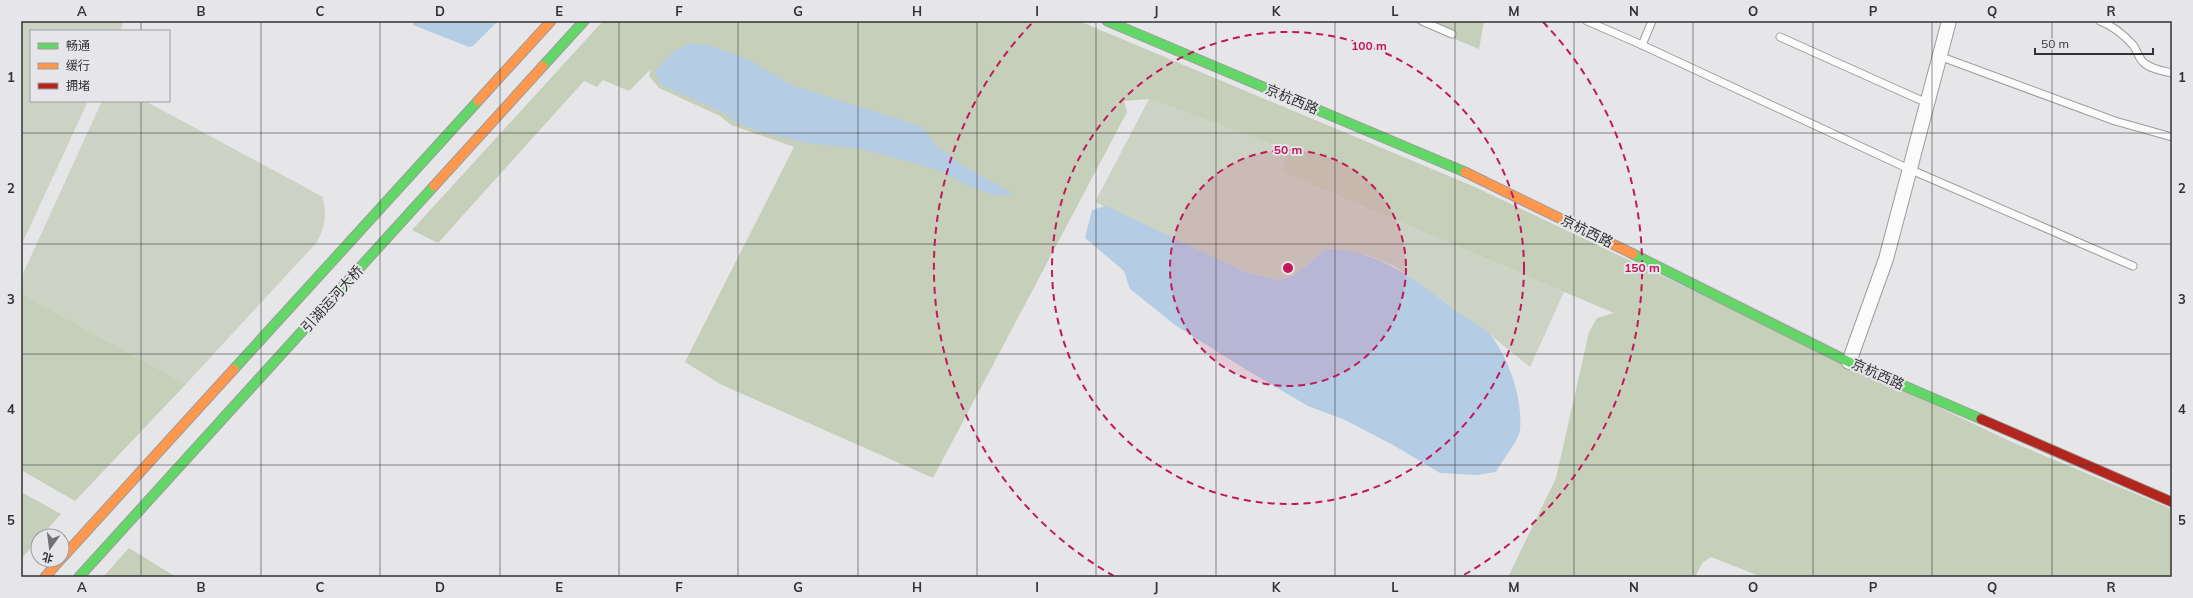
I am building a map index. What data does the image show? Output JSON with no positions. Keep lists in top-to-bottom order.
{
  "streets": {
    "main road": ["京杭西路", "引湖运河大桥"]
  },
  "legend": ["畅通", "缓行", "拥堵"],
  "scale_bar": "50 m",
  "north": "bottom",
  "grid": {
    "columns": [
      "A",
      "B",
      "C",
      "D",
      "E",
      "F",
      "G",
      "H",
      "I",
      "J",
      "K",
      "L",
      "M",
      "N",
      "O",
      "P",
      "Q",
      "R"
    ],
    "rows": [
      "1",
      "2",
      "3",
      "4",
      "5"
    ]
  },
  "rings": ["100 m", "50 m", "150 m"]
}
